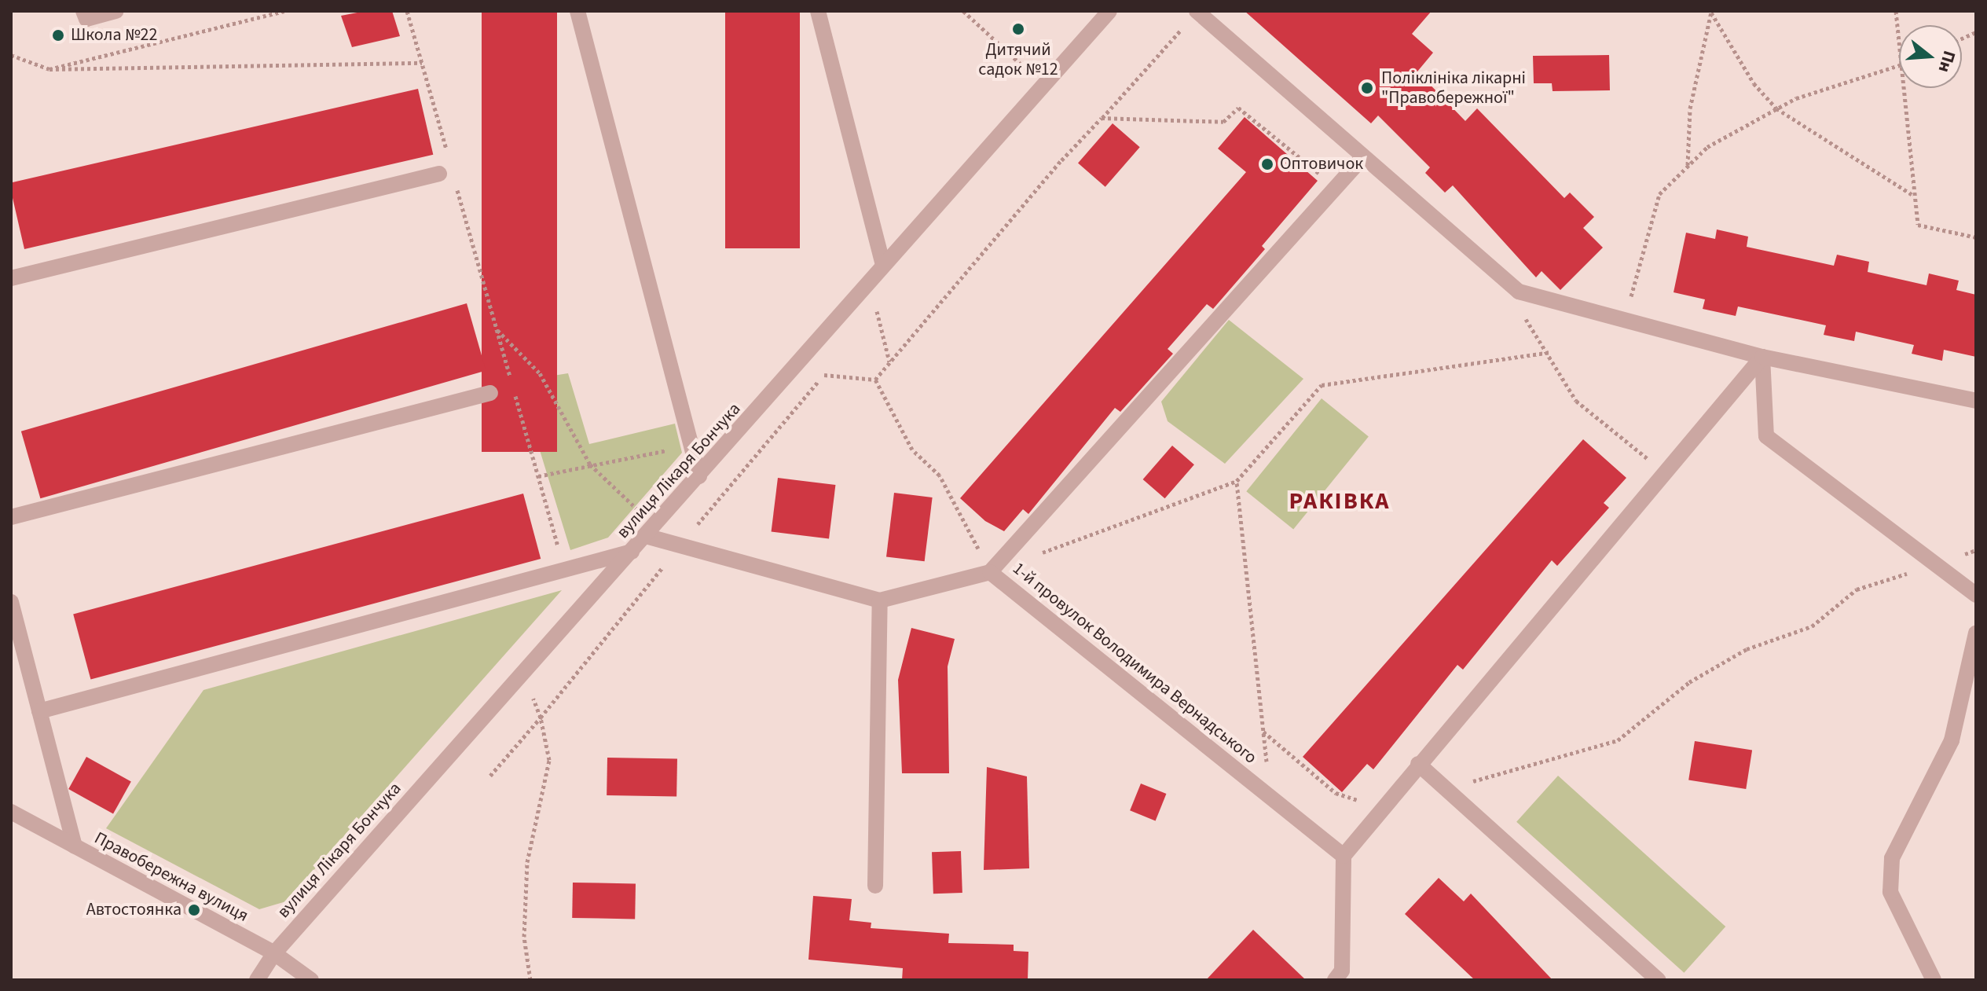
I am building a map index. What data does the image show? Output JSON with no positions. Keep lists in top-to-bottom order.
{
  "streets": {
    "street": ["вулиця Лікаря Бончука", "1-й провулок Володимира Вернадського", "Правобережна вулиця"]
  },
  "crossings": [
    ["вулиця Лікаря Бончука", "Правобережна вулиця"]
  ],
  "districts": ["РАКІВКА"],
  "places": [
    "Дитячий садок №12",
    "Школа №22",
    "Поліклініка лікарні \"Правобережної\"",
    "Оптовичок",
    "Автостоянка"
  ],
  "north": "right"
}
